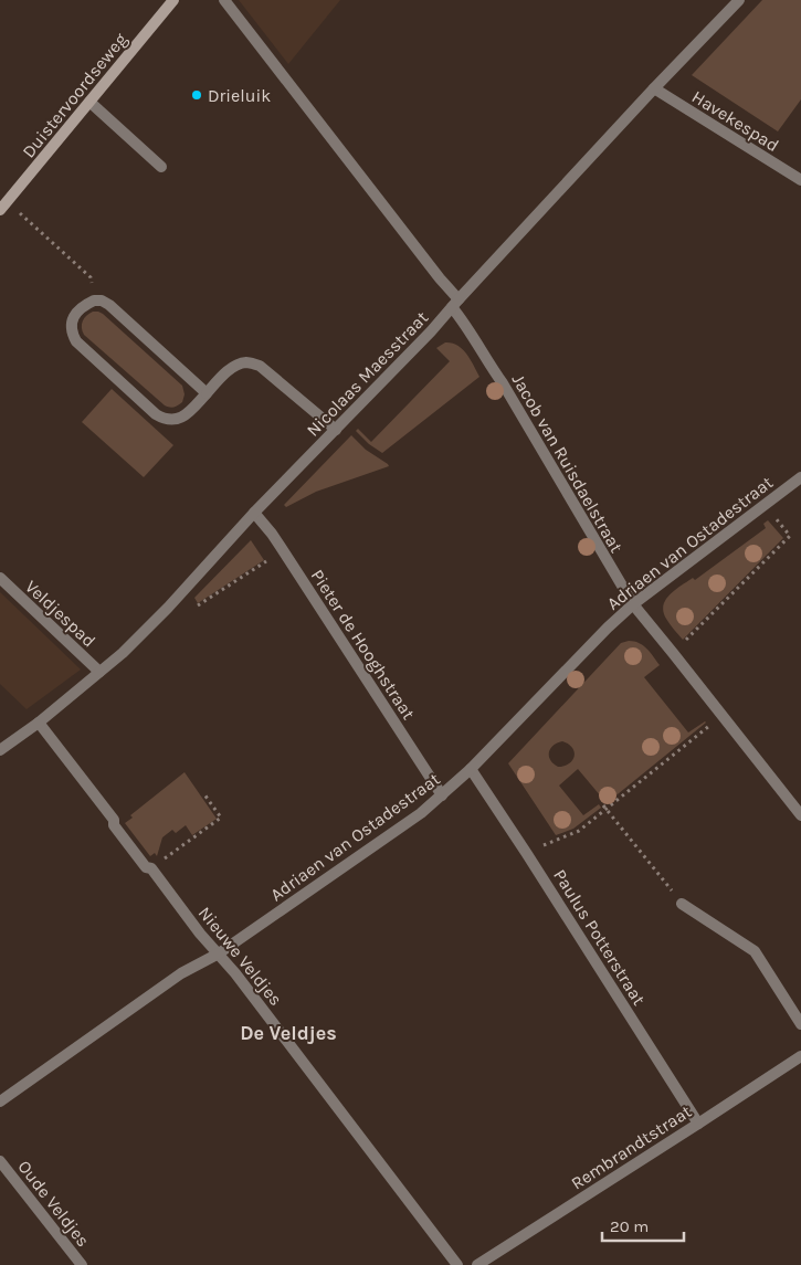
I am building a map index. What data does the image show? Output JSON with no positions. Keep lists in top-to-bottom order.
{
  "streets": {
    "street": [
      "Duistervoordseweg",
      "Havekespad",
      "Nicolaas Maesstraat",
      "Jacob van Ruisdaelstraat",
      "Adriaen van Ostadestraat",
      "Veldjespad",
      "Pieter de Hooghstraat",
      "Paulus Potterstraat",
      "Nieuwe Veldjes",
      "Rembrandtstraat",
      "Oude Veldjes"
    ]
  },
  "crossings": [
    ["Havekespad", "Nicolaas Maesstraat"],
    ["Nicolaas Maesstraat", "Jacob van Ruisdaelstraat"],
    ["Nicolaas Maesstraat", "Veldjespad"],
    ["Nicolaas Maesstraat", "Pieter de Hooghstraat"],
    ["Nicolaas Maesstraat", "Nieuwe Veldjes"],
    ["Jacob van Ruisdaelstraat", "Adriaen van Ostadestraat"],
    ["Adriaen van Ostadestraat", "Pieter de Hooghstraat"],
    ["Adriaen van Ostadestraat", "Paulus Potterstraat"],
    ["Adriaen van Ostadestraat", "Nieuwe Veldjes"],
    ["Paulus Potterstraat", "Rembrandtstraat"]
  ],
  "districts": ["De Veldjes"],
  "places": ["Drieluik"],
  "scale_bar": "20 m"
}
